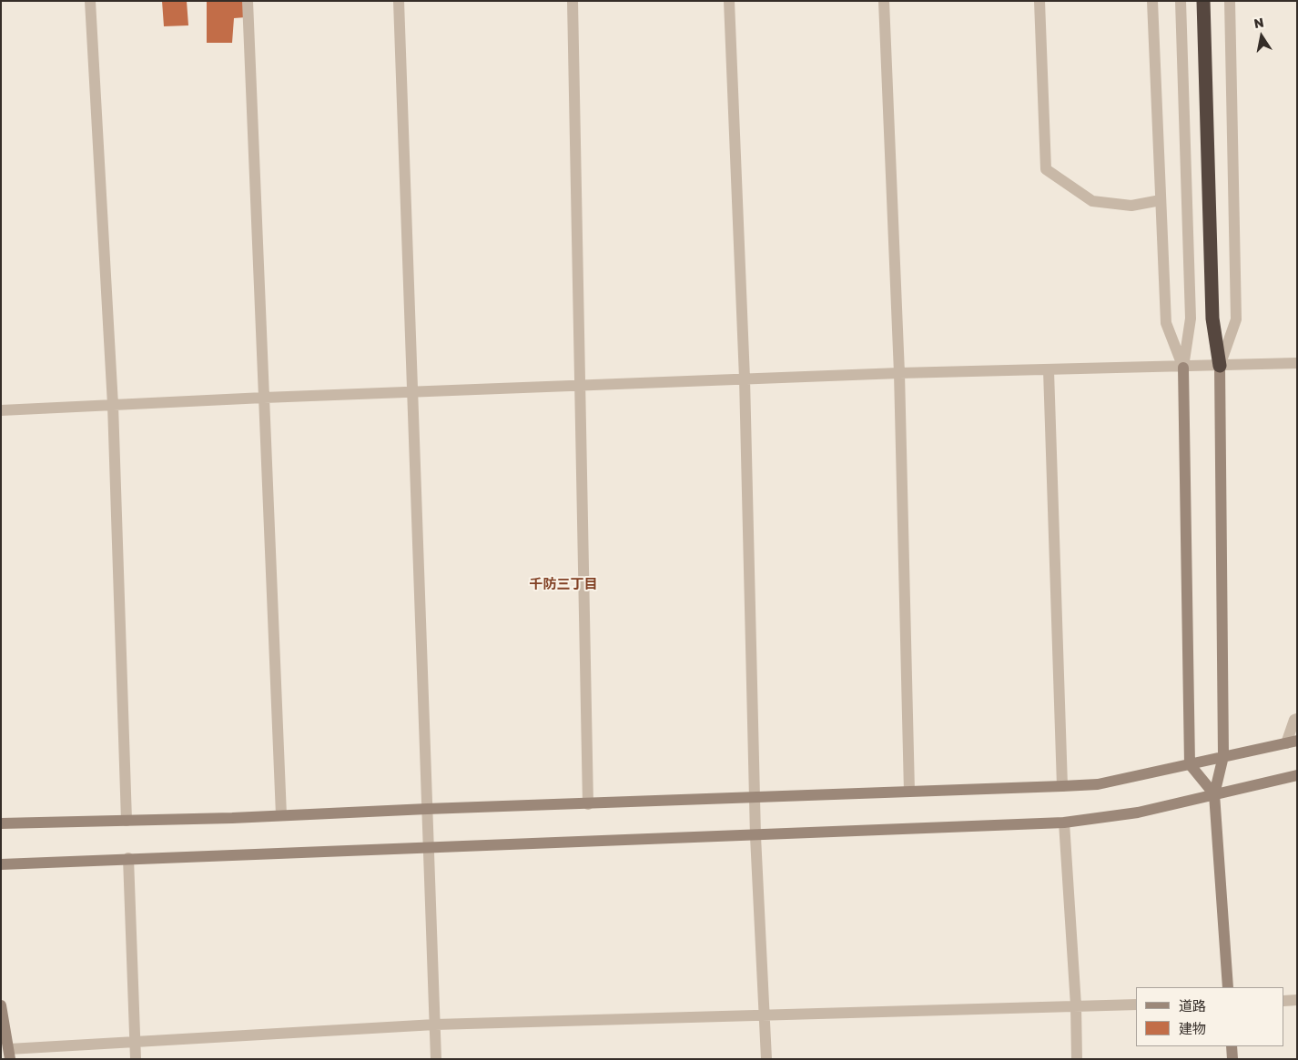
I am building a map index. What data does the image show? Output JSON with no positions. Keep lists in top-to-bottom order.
{
  "districts": ["千防三丁目"],
  "legend": ["道路", "建物"],
  "north": "top"
}
